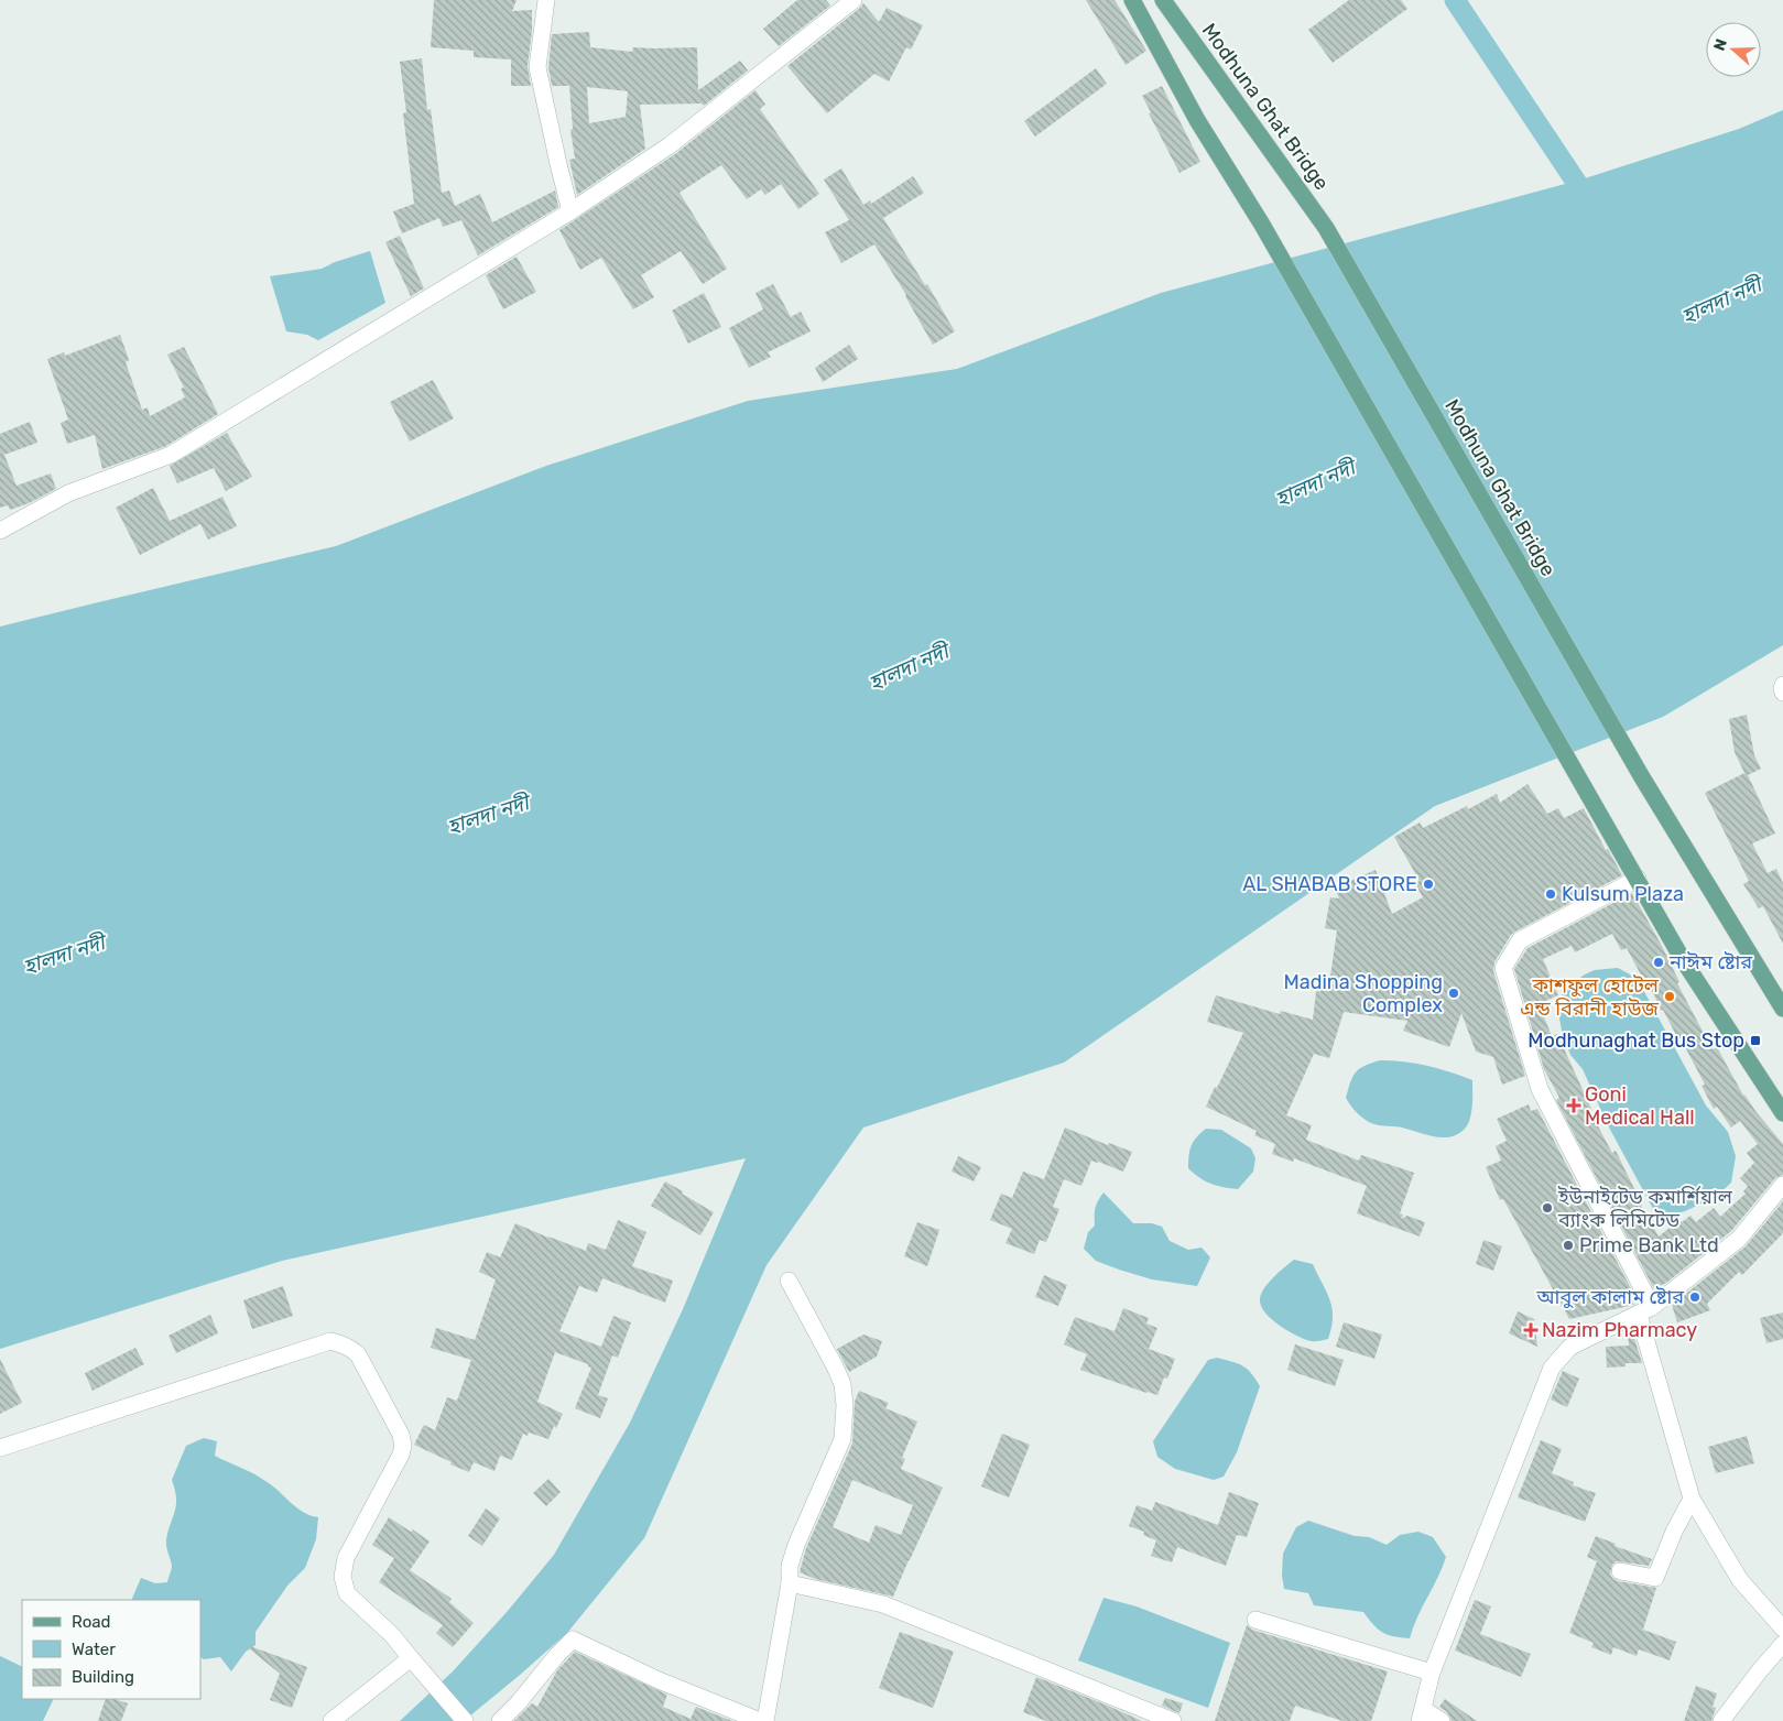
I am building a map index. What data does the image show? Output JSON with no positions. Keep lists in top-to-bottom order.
{
  "streets": {
    "main road": ["Modhuna Ghat Bridge"]
  },
  "water": ["হালদা নদী"],
  "places": {
    "other": [
      "AL SHABAB STORE",
      "Kulsum Plaza",
      "নাঈম ষ্টোর",
      "Madina Shopping Complex",
      "কাশফুল হোটেল এন্ড বিরানী হাউজ",
      "ইউনাইটেড কমার্শিয়াল ব্যাংক লিমিটেড",
      "Prime Bank Ltd",
      "আবুল কালাম ষ্টোর"
    ],
    "transit": ["Modhunaghat Bus Stop"],
    "health": ["Goni Medical Hall", "Nazim Pharmacy"]
  },
  "legend": ["Road", "Water", "Building"],
  "north": "left"
}
